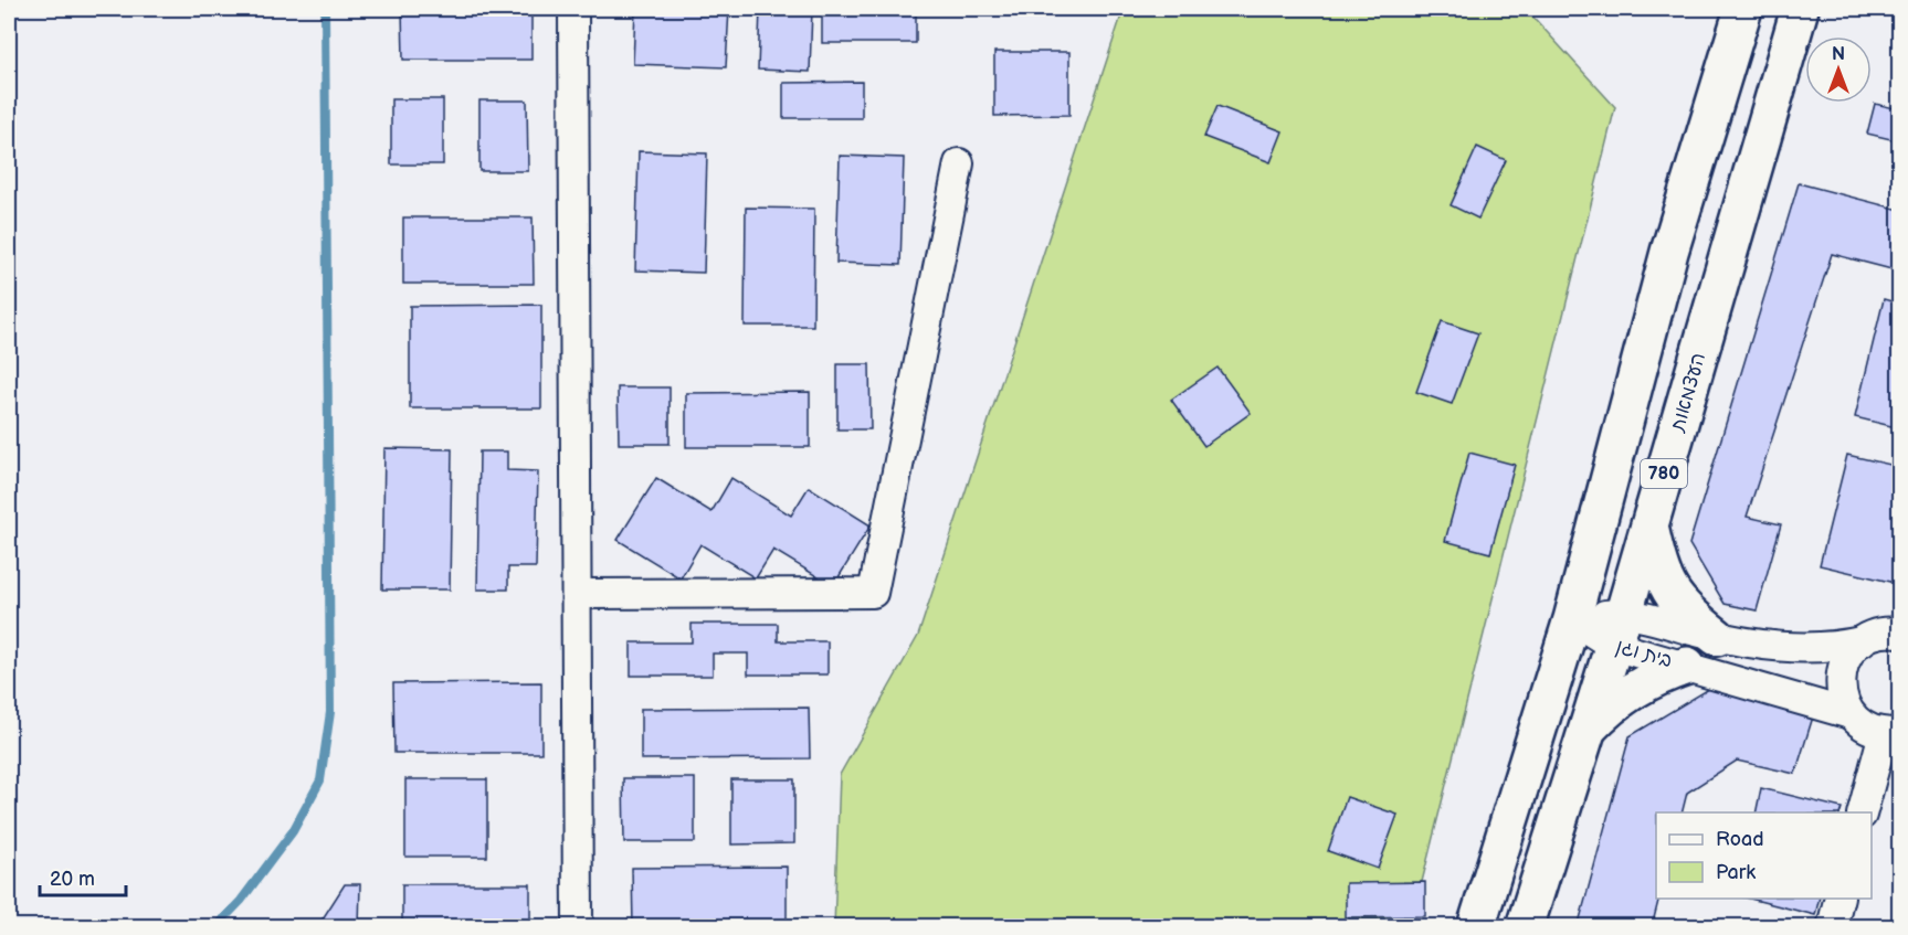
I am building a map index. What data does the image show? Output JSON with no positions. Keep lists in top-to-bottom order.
{
  "streets": {
    "main road": ["העצמאות", "780"],
    "street": ["בית וגן"]
  },
  "crossings": [
    ["העצמאות", "בית וגן"],
    ["780", "בית וגן"]
  ],
  "legend": ["Road", "Park"],
  "scale_bar": "20 m",
  "north": "top"
}
